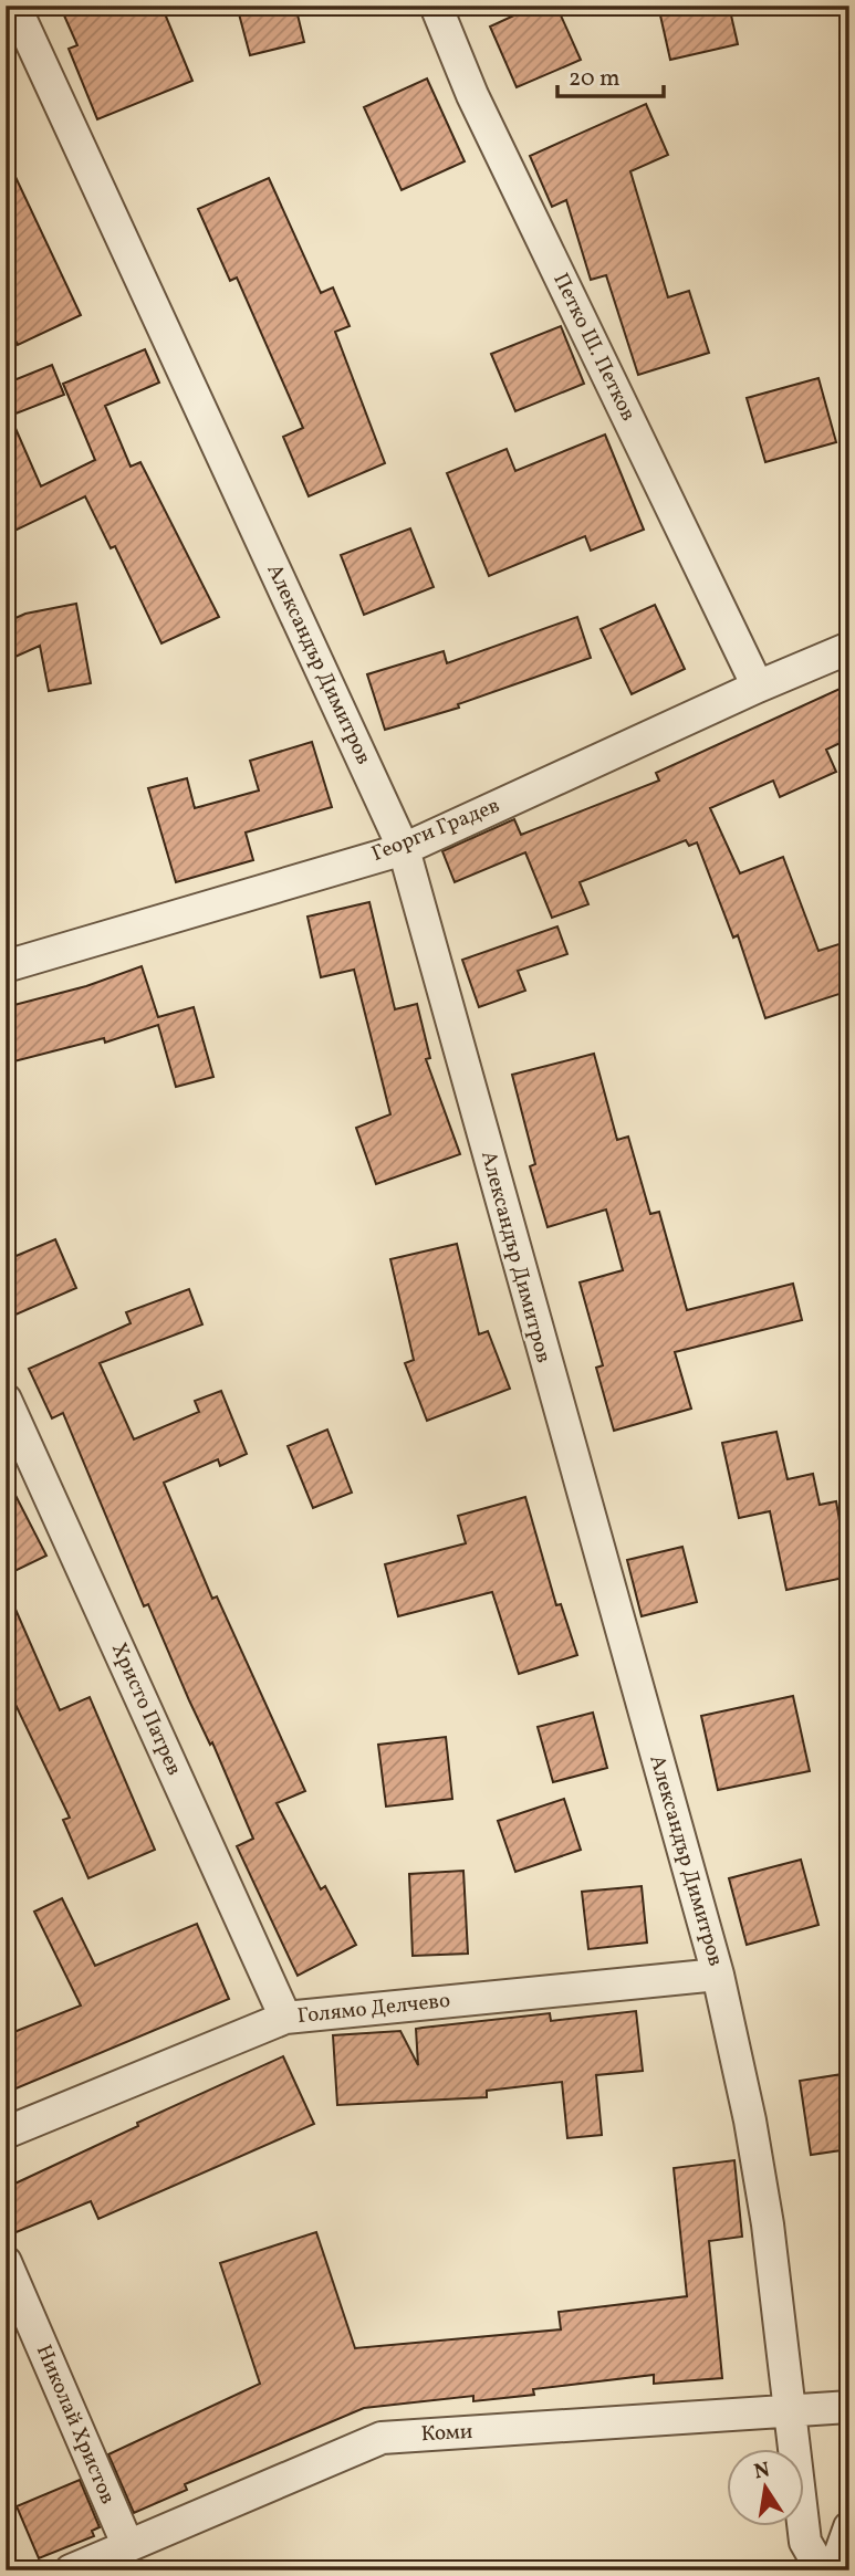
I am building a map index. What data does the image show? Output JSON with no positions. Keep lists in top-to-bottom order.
{
  "streets": {
    "street": [
      "Петко Ш. Петков",
      "Александър Димитров",
      "Георги Градев",
      "Христо Патрев",
      "Голямо Делчево",
      "Николай Христов",
      "Коми"
    ]
  },
  "crossings": [
    ["Петко Ш. Петков", "Георги Градев"],
    ["Александър Димитров", "Георги Градев"],
    ["Александър Димитров", "Голямо Делчево"],
    ["Александър Димитров", "Коми"],
    ["Христо Патрев", "Голямо Делчево"],
    ["Николай Христов", "Коми"]
  ],
  "scale_bar": "20 m",
  "north": "top"
}
